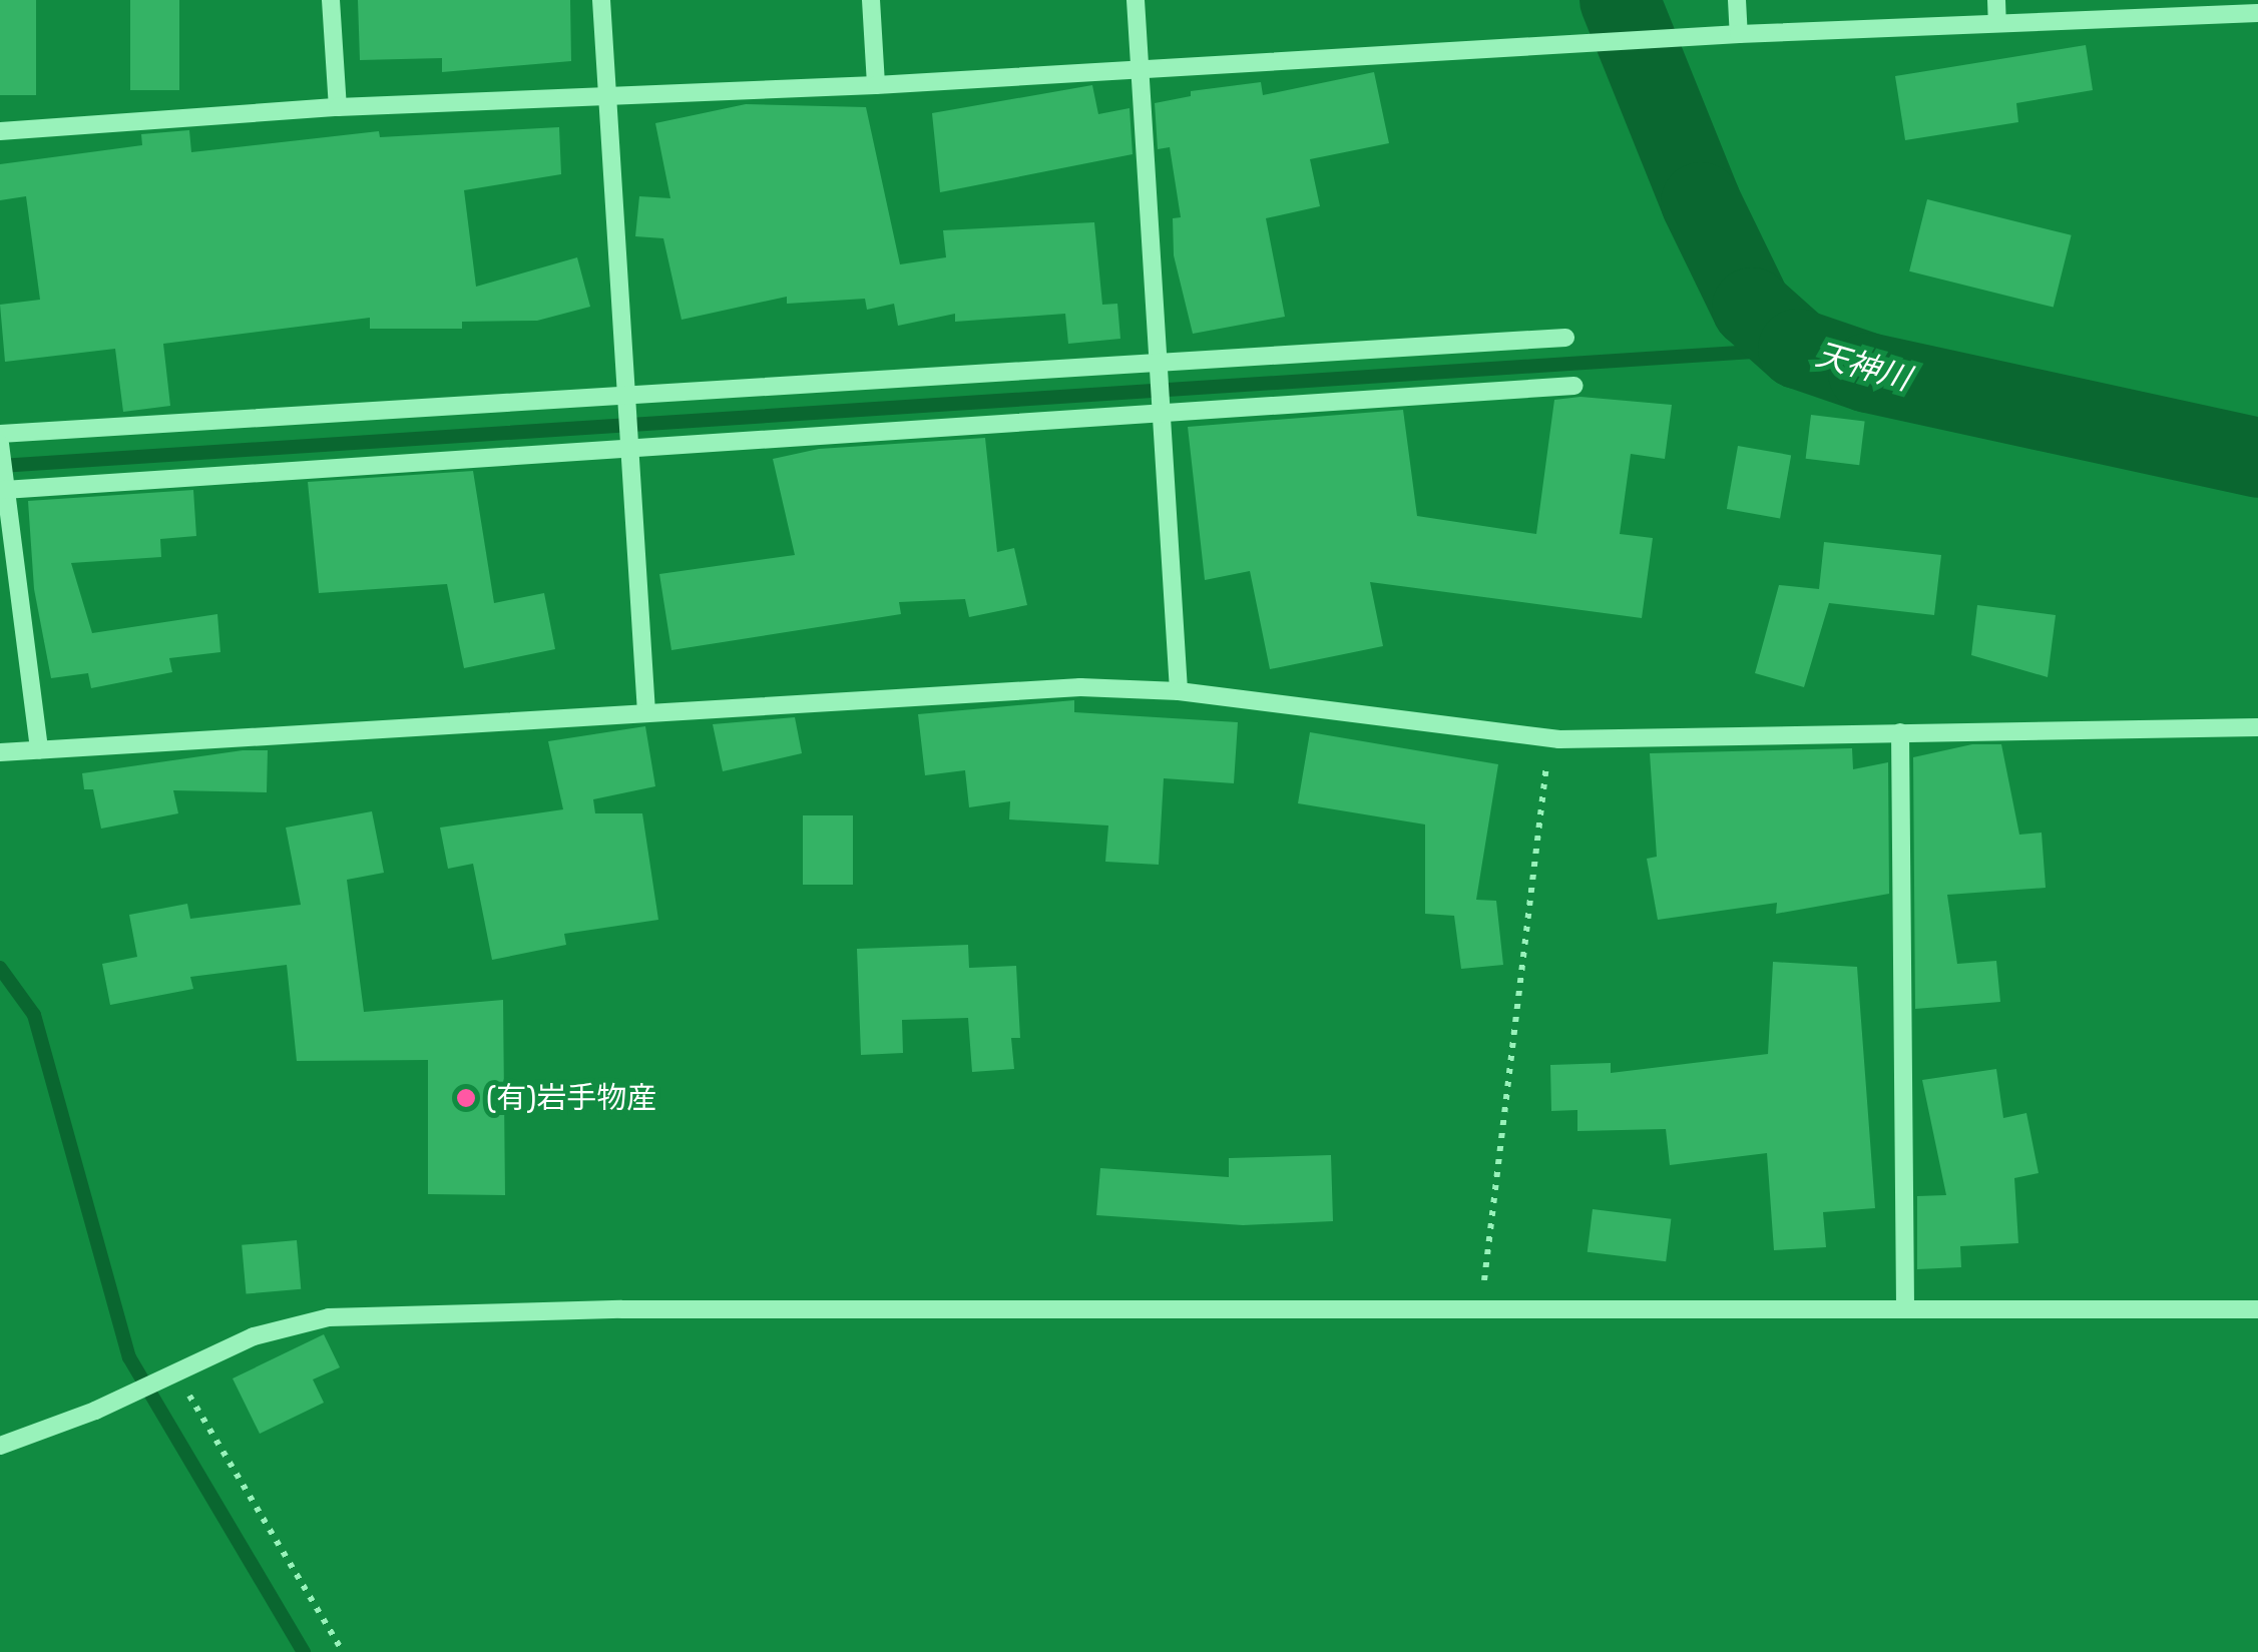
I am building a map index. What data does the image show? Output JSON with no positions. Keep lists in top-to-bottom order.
{
  "water": ["天神川"],
  "places": ["(有)岩手物産"]
}
